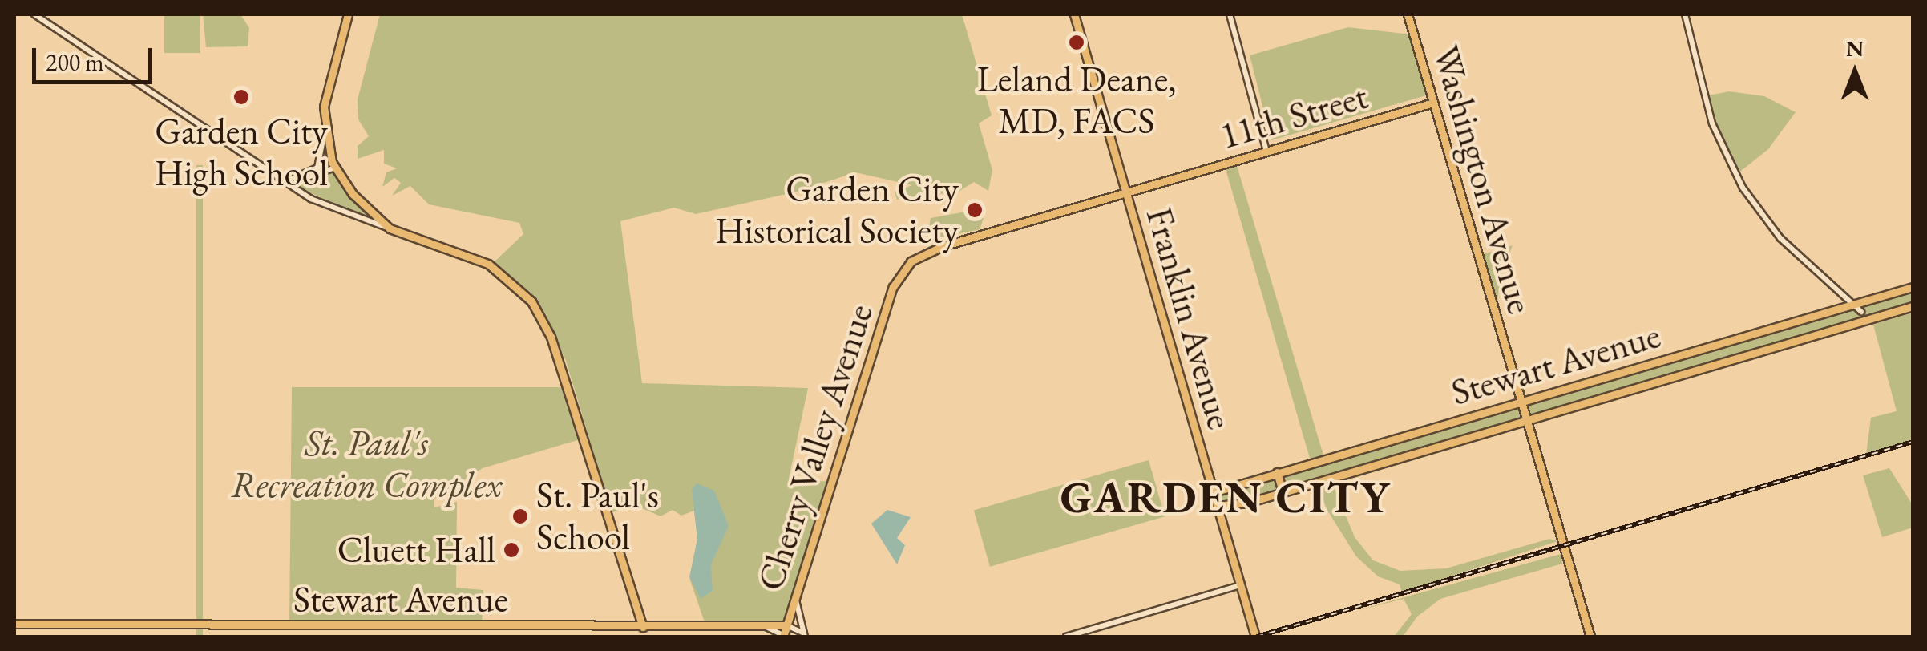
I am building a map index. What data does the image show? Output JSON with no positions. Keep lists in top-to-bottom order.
{
  "streets": {
    "main road": [
      "11th Street",
      "Washington Avenue",
      "Franklin Avenue",
      "Stewart Avenue",
      "Cherry Valley Avenue"
    ]
  },
  "crossings": [
    ["11th Street", "Washington Avenue"],
    ["11th Street", "Franklin Avenue"],
    ["11th Street", "Cherry Valley Avenue"],
    ["Washington Avenue", "Stewart Avenue"],
    ["Franklin Avenue", "Stewart Avenue"],
    ["Stewart Avenue", "Cherry Valley Avenue"]
  ],
  "districts": ["GARDEN CITY"],
  "parks": ["St. Paul's Recreation Complex"],
  "places": [
    "Leland Deane, MD, FACS",
    "Garden City High School",
    "Garden City Historical Society",
    "St. Paul's School",
    "Cluett Hall"
  ],
  "scale_bar": "200 m",
  "north": "top"
}
